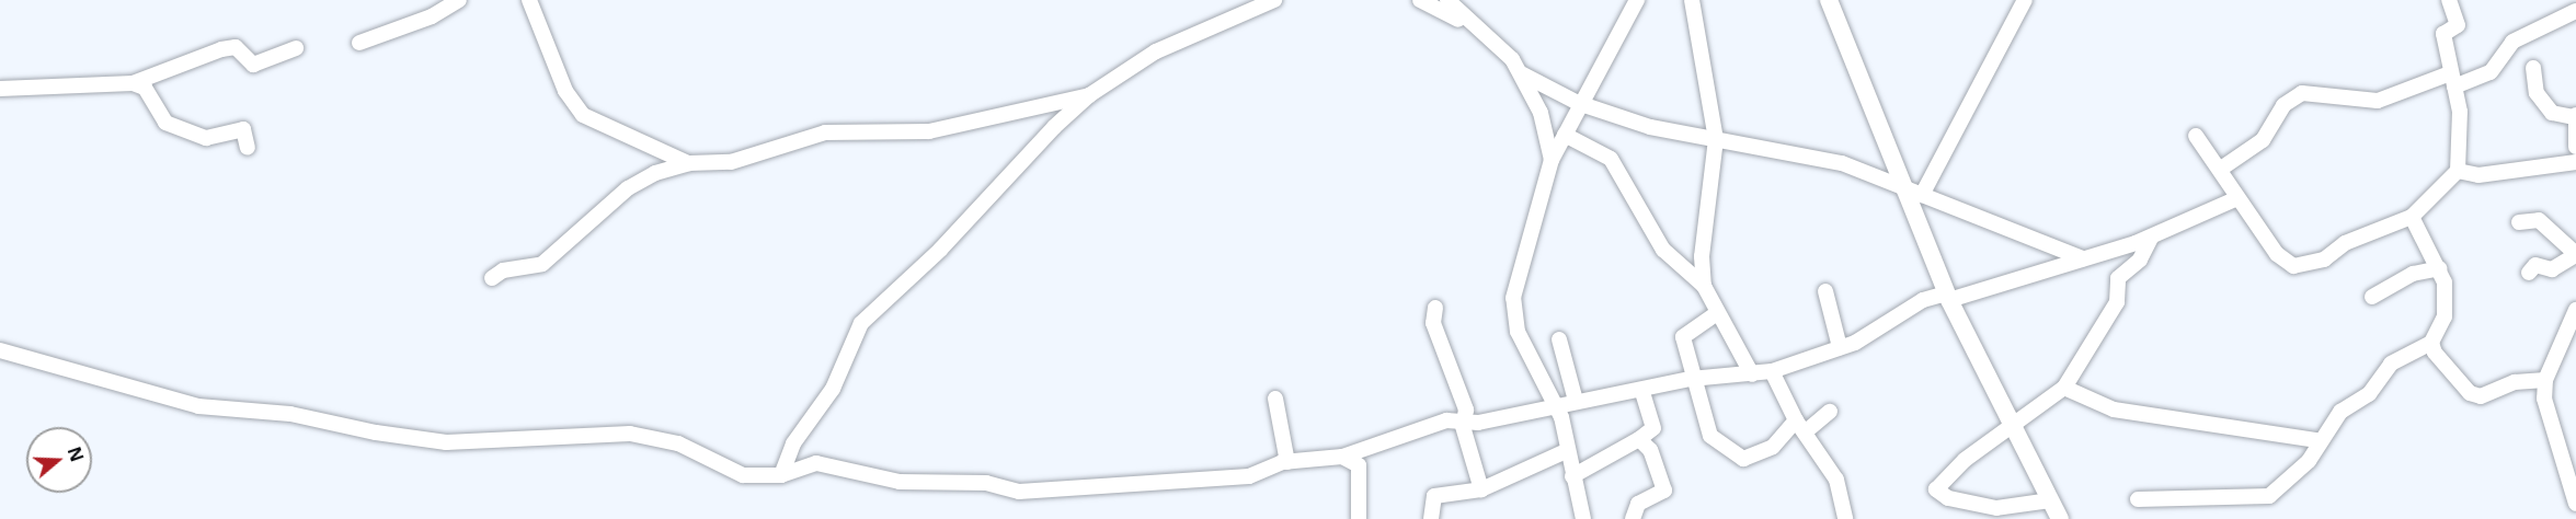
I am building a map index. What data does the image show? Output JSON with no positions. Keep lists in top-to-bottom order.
{
  "north": "right"
}
